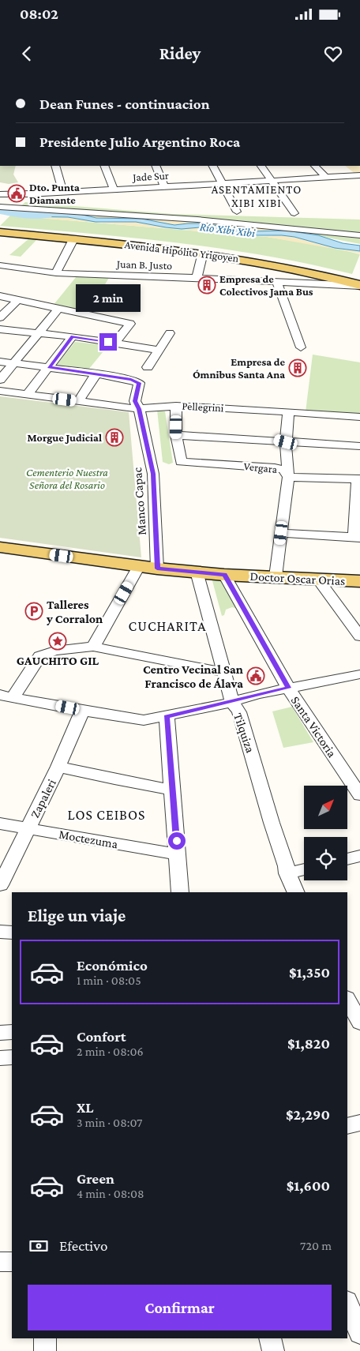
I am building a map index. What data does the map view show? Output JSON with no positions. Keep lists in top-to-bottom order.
{
  "streets": {
    "main road": ["Avenida Hipólito Yrigoyen", "Doctor Oscar Orias"],
    "street": [
      "Jade Sur",
      "Juan B. Justo",
      "Pellegrini",
      "Vergara",
      "Manco Capac",
      "Santa Victoria",
      "Tilquiza",
      "Zapaleri",
      "Moctezuma"
    ]
  },
  "crossings": [
    ["Avenida Hipólito Yrigoyen", "Juan B. Justo"],
    ["Pellegrini", "Manco Capac"],
    ["Manco Capac", "Doctor Oscar Orias"],
    ["Doctor Oscar Orias", "Santa Victoria"],
    ["Doctor Oscar Orias", "Tilquiza"],
    ["Zapaleri", "Moctezuma"]
  ],
  "districts": ["ASENTAMIENTO XIBI XIBI", "CUCHARITA", "LOS CEIBOS"],
  "water": ["Río Xibi Xibi"],
  "parks": ["Cementerio Nuestra Señora del Rosario"],
  "places": {
    "public building": ["Dto. Punta Diamante", "Centro Vecinal San Francisco de Álava"],
    "building": ["Empresa de Colectivos Jama Bus", "Empresa de Ómnibus Santa Ana", "Morgue Judicial"],
    "parking": ["Talleres y Corralon"],
    "place": ["GAUCHITO GIL"]
  },
  "north": "top right",
  "page": {
    "status": "08:02",
    "header": "Ridey",
    "banner": ["Dean Funes - continuacion", "Presidente Julio Argentino Roca"],
    "bubble": "2 min",
    "heading": "Elige un viaje",
    "list": [
      {
        "name": "Económico",
        "note": "1 min · 08:05",
        "value": "$1,350"
      },
      {
        "name": "Confort",
        "note": "2 min · 08:06",
        "value": "$1,820"
      },
      {
        "name": "XL",
        "note": "3 min · 08:07",
        "value": "$2,290"
      },
      {
        "name": "Green",
        "note": "4 min · 08:08",
        "value": "$1,600"
      }
    ],
    "pay": ["Efectivo", "720 m"],
    "buttons": "Confirmar"
  }
}
